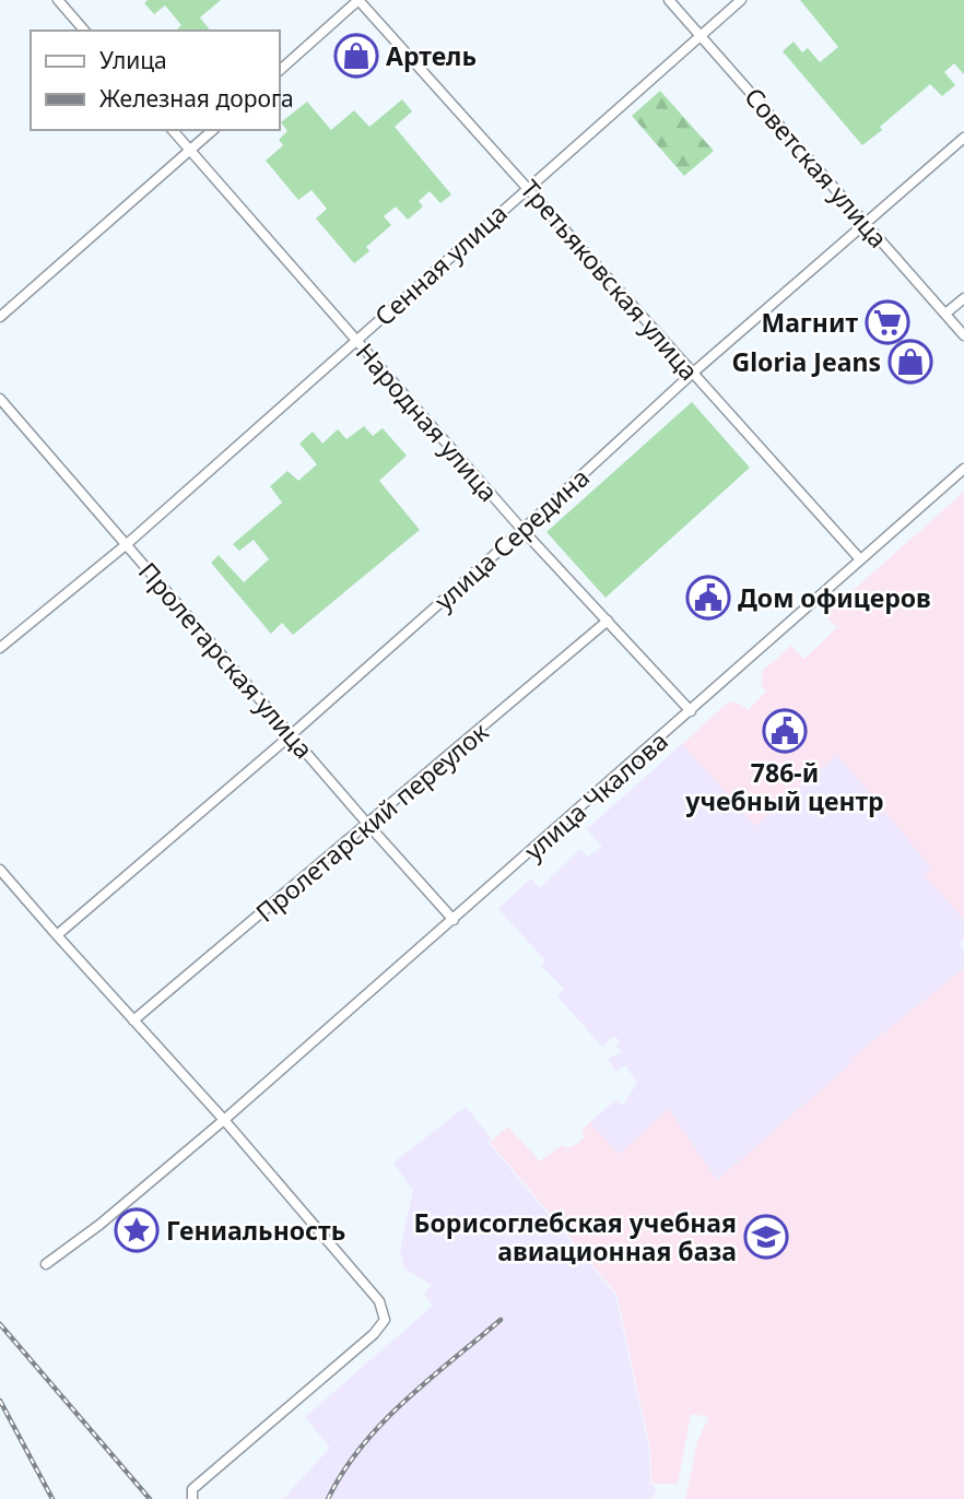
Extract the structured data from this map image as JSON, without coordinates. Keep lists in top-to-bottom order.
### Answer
{
  "streets": {
    "street": [
      "Советская улица",
      "Сенная улица",
      "Третьяковская улица",
      "Народная улица",
      "улица Середина",
      "Пролетарская улица",
      "улица Чкалова",
      "Пролетарский переулок"
    ]
  },
  "crossings": [
    ["Советская улица", "Сенная улица"],
    ["Советская улица", "улица Середина"],
    ["Сенная улица", "Третьяковская улица"],
    ["Сенная улица", "Народная улица"],
    ["Сенная улица", "Пролетарская улица"],
    ["Третьяковская улица", "улица Середина"],
    ["Третьяковская улица", "улица Чкалова"],
    ["Народная улица", "улица Середина"],
    ["Народная улица", "улица Чкалова"],
    ["Народная улица", "Пролетарский переулок"],
    ["улица Середина", "Пролетарская улица"],
    ["Пролетарская улица", "улица Чкалова"],
    ["Пролетарская улица", "Пролетарский переулок"]
  ],
  "places": {
    "shop": ["Артель", "Gloria Jeans"],
    "supermarket": ["Магнит"],
    "public building": ["Дом офицеров", "786-й учебный центр"],
    "place": ["Гениальность"],
    "school or university": ["Борисоглебская учебная авиационная база"]
  },
  "legend": ["Улица", "Железная дорога"]
}
